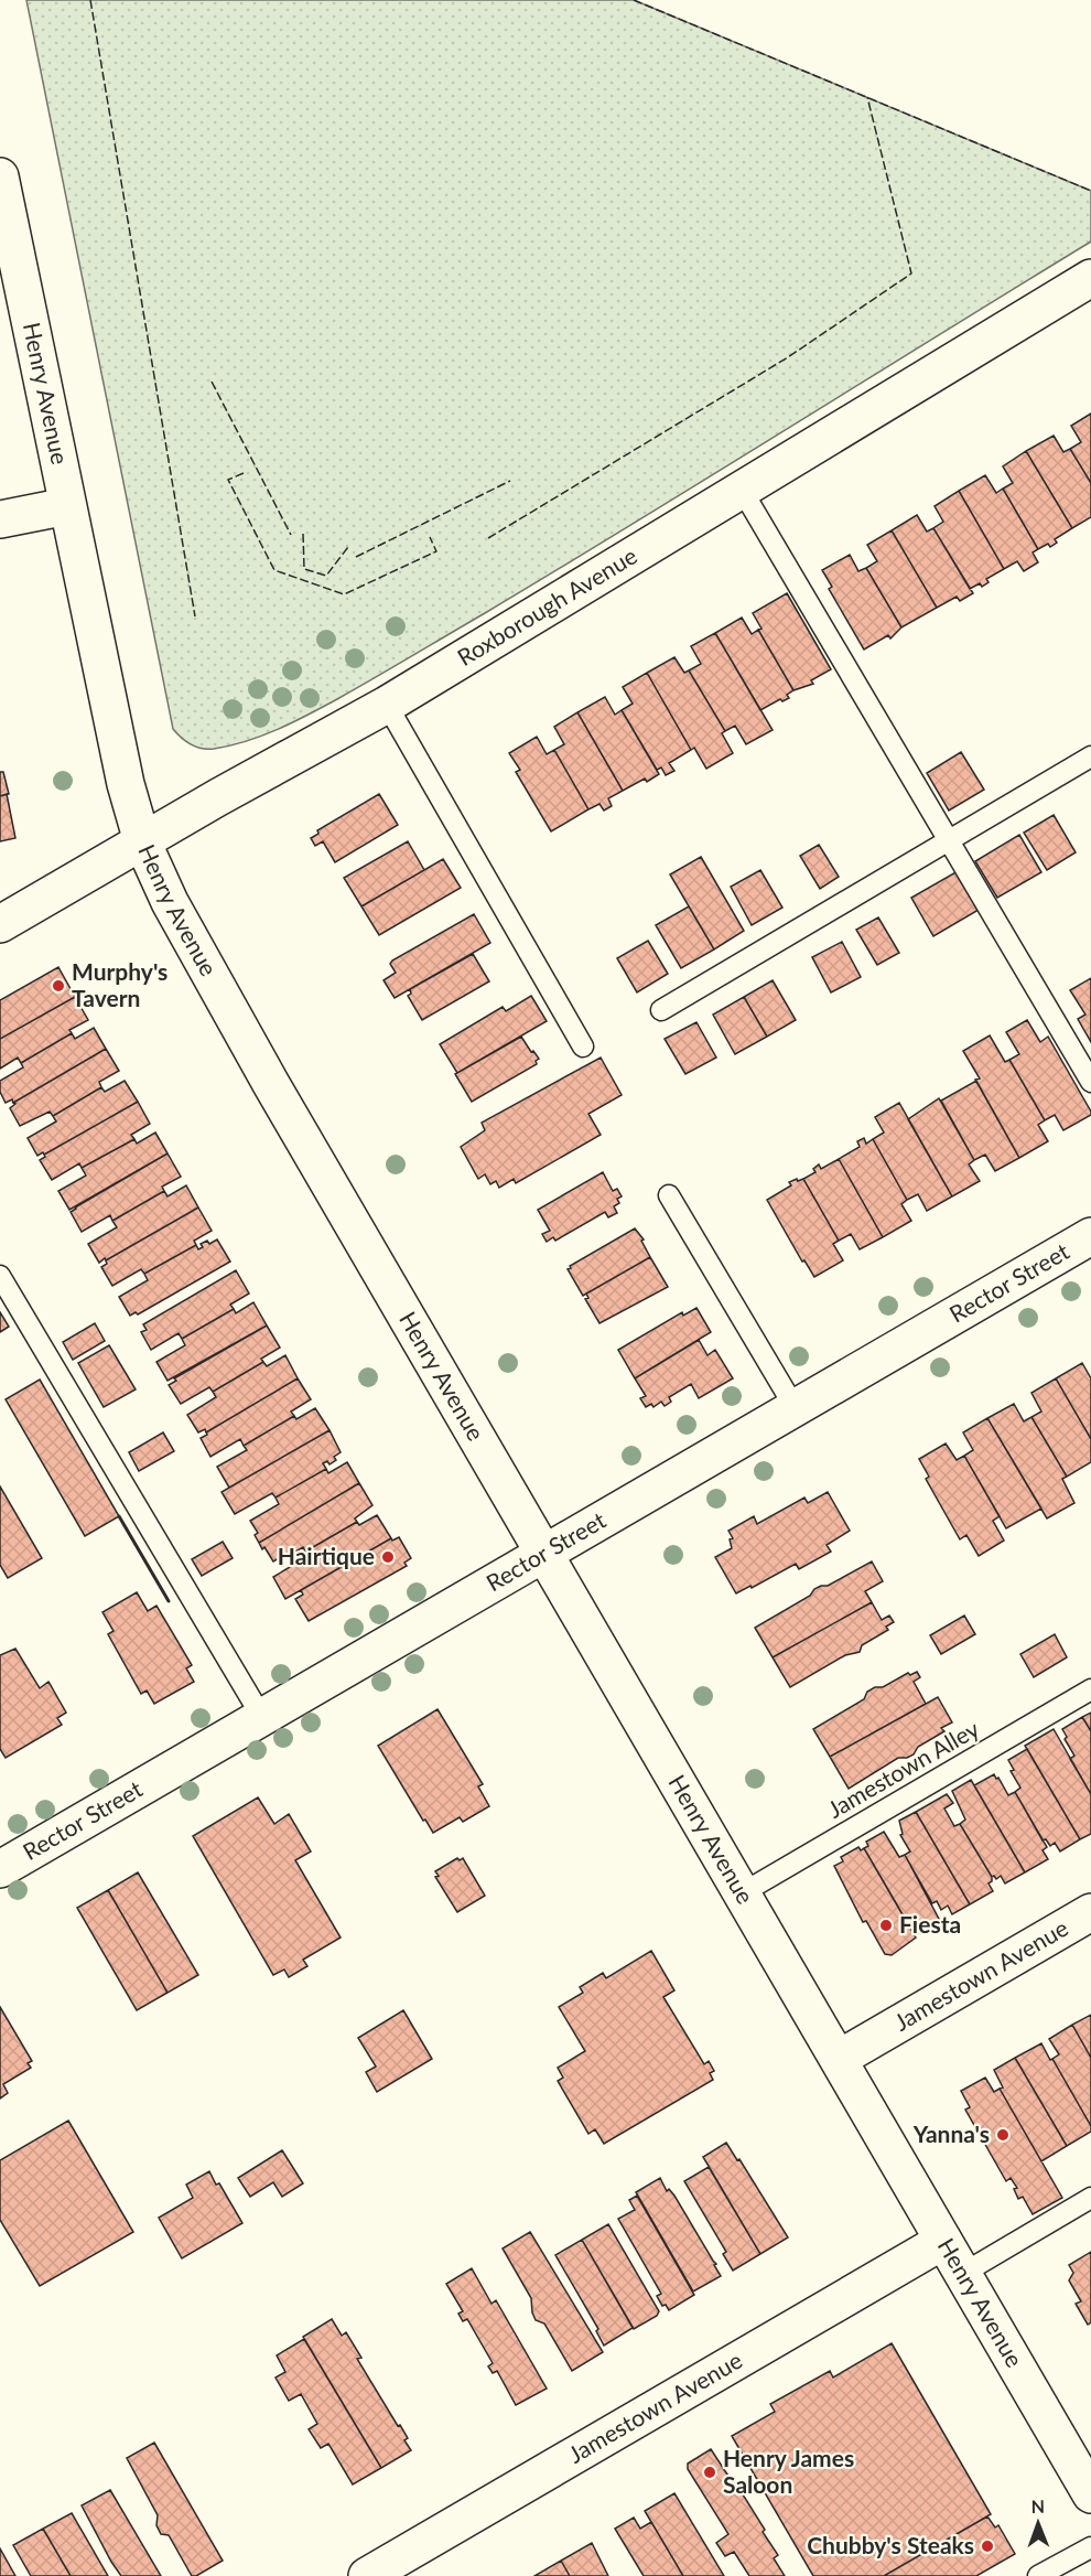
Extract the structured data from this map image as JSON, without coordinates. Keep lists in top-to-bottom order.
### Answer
{
  "streets": {
    "street": [
      "Henry Avenue",
      "Roxborough Avenue",
      "Rector Street",
      "Jamestown Avenue"
    ],
    "lane": ["Jamestown Alley"]
  },
  "crossings": [
    ["Henry Avenue", "Roxborough Avenue"],
    ["Henry Avenue", "Rector Street"],
    ["Henry Avenue", "Jamestown Alley"],
    ["Henry Avenue", "Jamestown Avenue"]
  ],
  "places": [
    "Murphy's Tavern",
    "Hairtique",
    "Fiesta",
    "Yanna's",
    "Henry James Saloon",
    "Chubby's Steaks"
  ],
  "north": "top"
}
